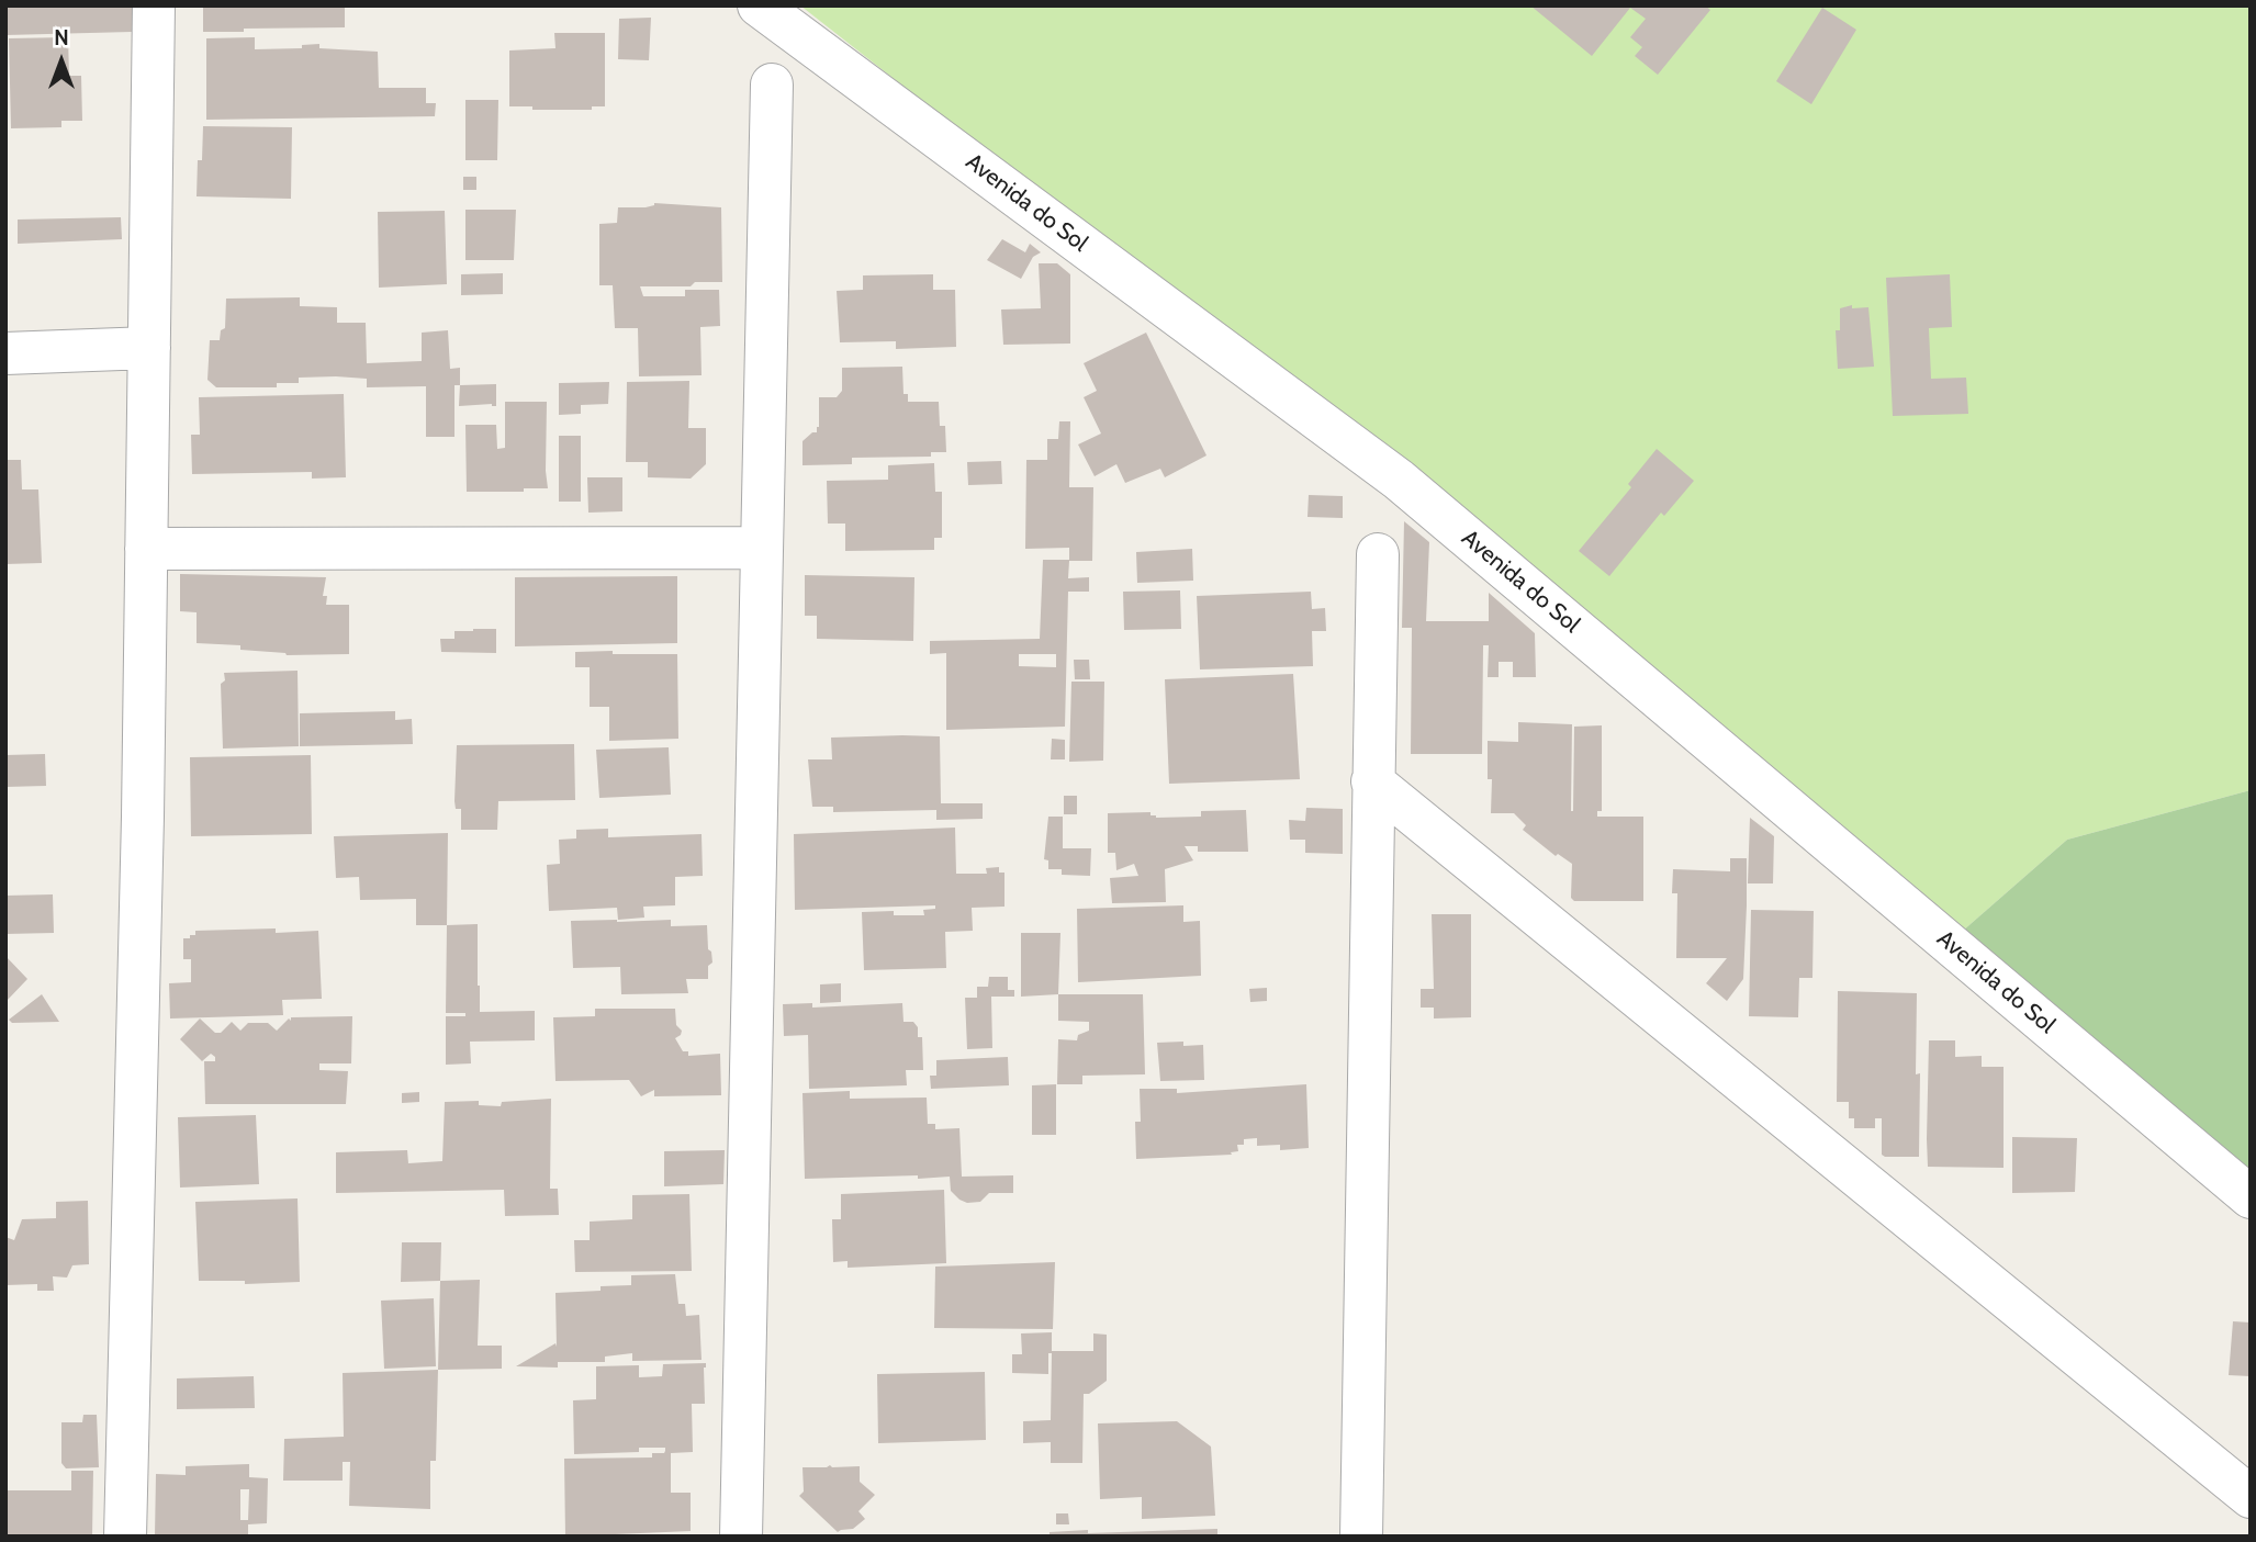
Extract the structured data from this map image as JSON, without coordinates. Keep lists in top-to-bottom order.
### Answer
{
  "streets": {
    "street": ["Avenida do Sol"]
  },
  "north": "top"
}
